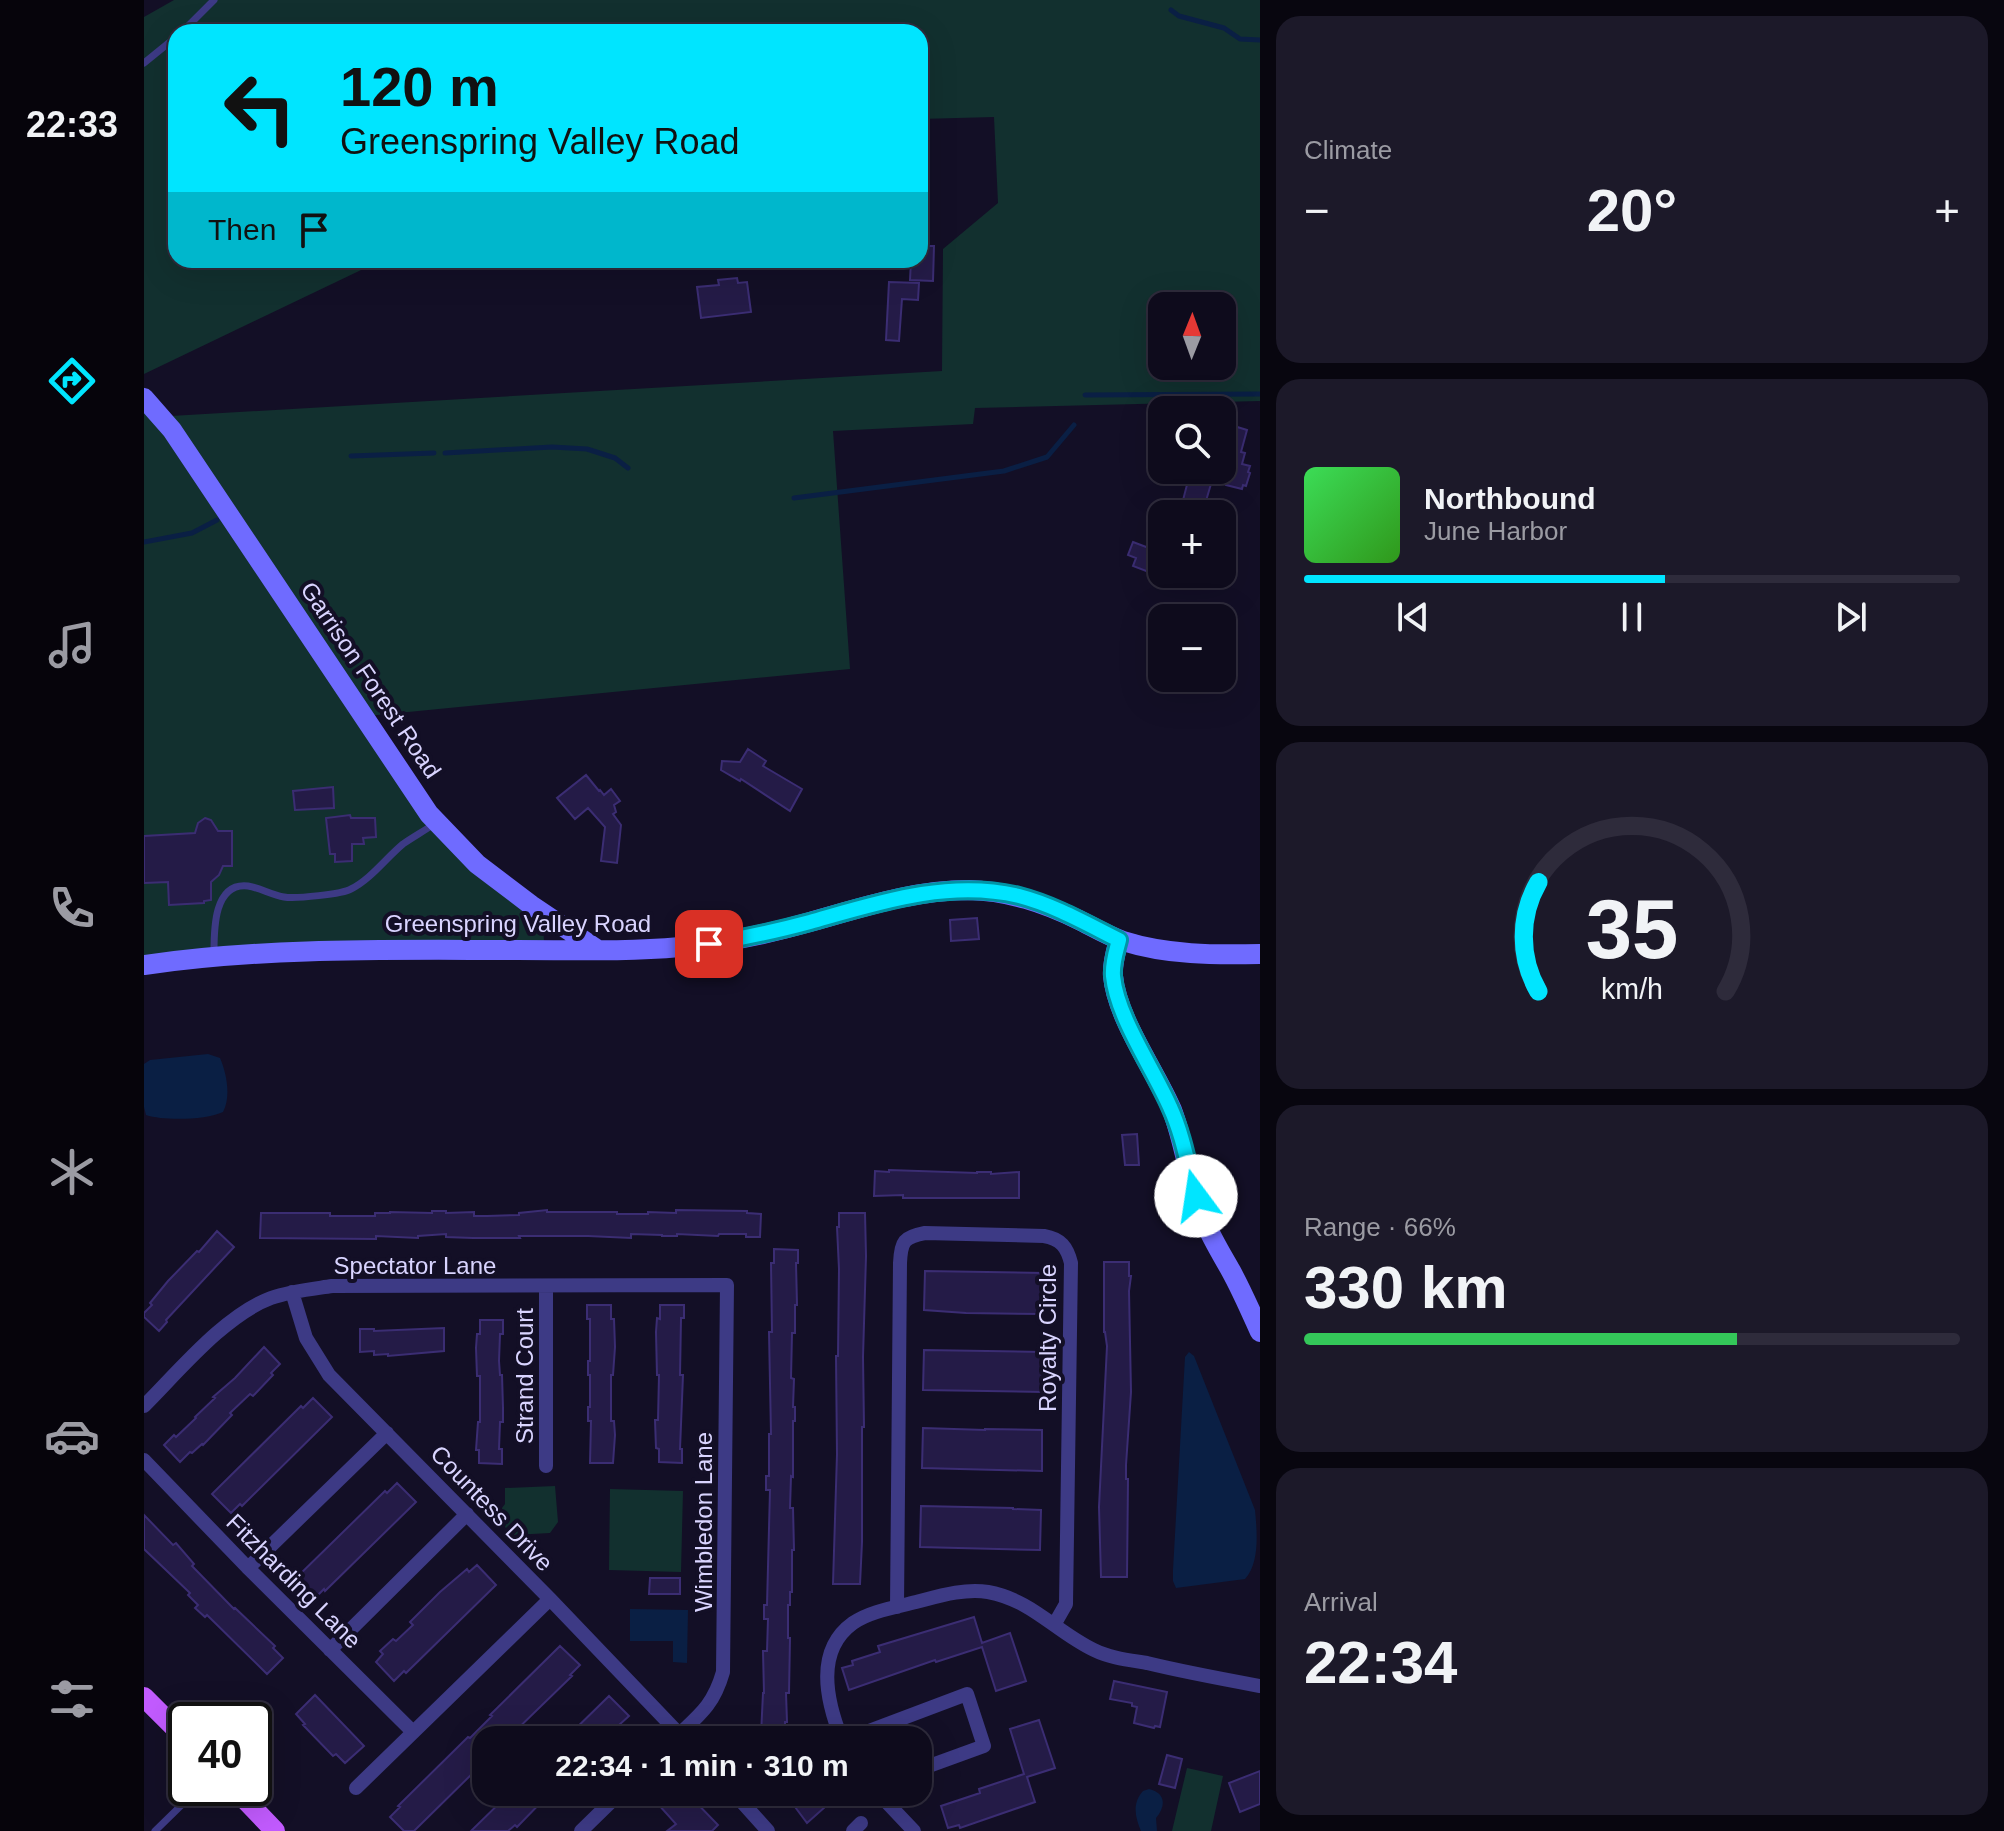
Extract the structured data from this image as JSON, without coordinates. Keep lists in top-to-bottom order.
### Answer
{
  "streets": {
    "main road": ["Garrison Forest Road", "Greenspring Valley Road"],
    "street": [
      "Spectator Lane",
      "Royalty Circle",
      "Strand Court",
      "Countess Drive",
      "Wimbledon Lane",
      "Fitzharding Lane"
    ]
  },
  "crossings": [
    ["Garrison Forest Road", "Greenspring Valley Road"],
    ["Spectator Lane", "Strand Court"],
    ["Spectator Lane", "Countess Drive"],
    ["Spectator Lane", "Wimbledon Lane"]
  ],
  "north": "top",
  "page": {
    "tabs": "22:33",
    "tile": [
      "Climate",
      ["Range · 66%", "330 km"],
      ["Arrival", "22:34"]
    ],
    "turn": ["120 m", "Greenspring Valley Road"],
    "heat": ["−", "20°", "+"],
    "then": "Then",
    "map_buttons": ["+", "−"],
    "song": ["Northbound", "June Harbor"],
    "limit": "40",
    "trip": "22:34 · 1 min · 310 m",
    "gauge": ["35", "km/h"]
  }
}
